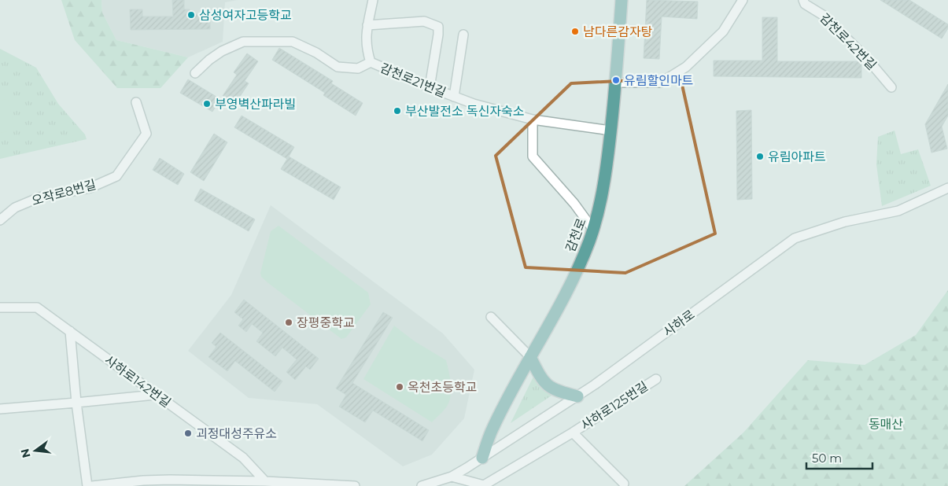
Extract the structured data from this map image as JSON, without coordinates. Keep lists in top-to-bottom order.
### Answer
{
  "streets": {
    "main road": ["감천로"],
    "street": [
      "감천로42번길",
      "감천로21번길",
      "오작로8번길",
      "사하로",
      "사하로142번길",
      "사하로125번길"
    ]
  },
  "crossings": [
    ["감천로21번길", "감천로"],
    ["감천로", "사하로"],
    ["사하로", "사하로125번길"]
  ],
  "parks": ["동매산"],
  "places": [
    "삼성여자고등학교",
    "남다른감자탕",
    "유림할인마트",
    "부영벽산파라빌",
    "부산발전소 독신자숙소",
    "유림아파트",
    "장평중학교",
    "옥천초등학교",
    "괴정대성주유소"
  ],
  "scale_bar": "50 m",
  "north": "left"
}
